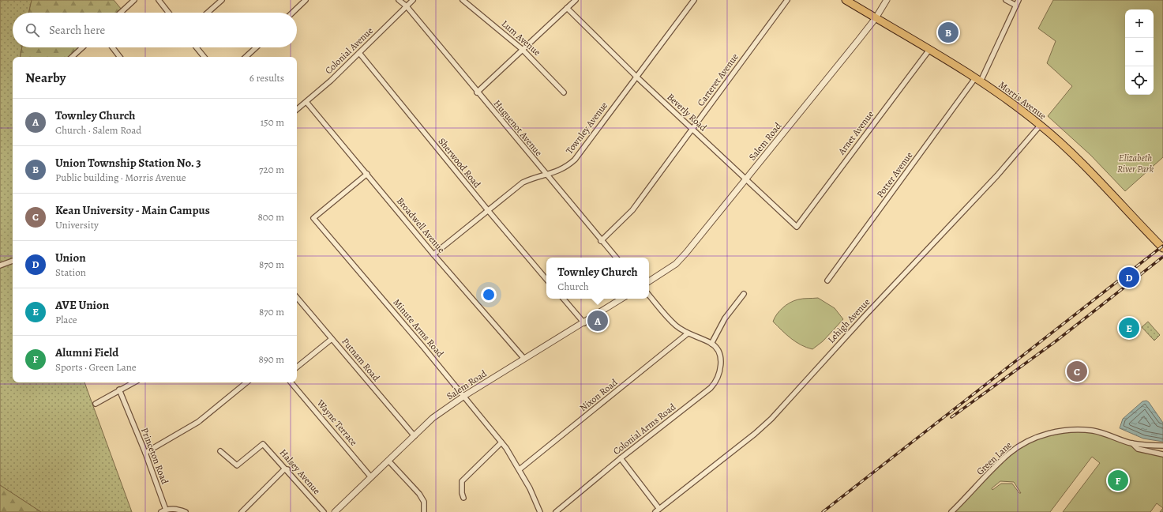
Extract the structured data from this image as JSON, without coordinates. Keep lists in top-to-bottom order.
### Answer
{
  "streets": {
    "main road": ["Morris Avenue"],
    "street": [
      "Lum Avenue",
      "Colonial Avenue",
      "Carteret Avenue",
      "Beverly Road",
      "Huguenot Avenue",
      "Townley Avenue",
      "Arnet Avenue",
      "Salem Road",
      "Sherwood Road",
      "Potter Avenue",
      "Broadwell Avenue",
      "Lehigh Avenue",
      "Minute Arms Road",
      "Putnam Road",
      "Nixon Road",
      "Wayne Terrace",
      "Colonial Arms Road",
      "Princeton Road",
      "Green Lane",
      "Halsey Avenue"
    ]
  },
  "crossings": [
    ["Colonial Avenue", "Huguenot Avenue"],
    ["Colonial Avenue", "Sherwood Road"],
    ["Colonial Avenue", "Broadwell Avenue"],
    ["Carteret Avenue", "Beverly Road"],
    ["Carteret Avenue", "Huguenot Avenue"],
    ["Morris Avenue", "Arnet Avenue"],
    ["Morris Avenue", "Salem Road"],
    ["Morris Avenue", "Potter Avenue"],
    ["Morris Avenue", "Lehigh Avenue"],
    ["Beverly Road", "Townley Avenue"],
    ["Beverly Road", "Arnet Avenue"],
    ["Beverly Road", "Salem Road"],
    ["Huguenot Avenue", "Townley Avenue"],
    ["Townley Avenue", "Sherwood Road"],
    ["Townley Avenue", "Broadwell Avenue"],
    ["Salem Road", "Broadwell Avenue"],
    ["Salem Road", "Minute Arms Road"],
    ["Salem Road", "Putnam Road"],
    ["Salem Road", "Wayne Terrace"],
    ["Broadwell Avenue", "Minute Arms Road"],
    ["Minute Arms Road", "Nixon Road"]
  ],
  "parks": ["Elizabeth River Park"],
  "page": {
    "map_buttons": ["+", "−"],
    "search": "Search here",
    "pins": [
      "B",
      "D",
      "A",
      "E",
      "C",
      "F"
    ],
    "heading": ["Nearby", "6 results"],
    "list": [
      {
        "mark": "A",
        "name": "Townley Church",
        "note": "Church · Salem Road",
        "value": "150 m"
      },
      {
        "mark": "B",
        "name": "Union Township Station No. 3",
        "note": "Public building · Morris Avenue",
        "value": "720 m"
      },
      {
        "mark": "C",
        "name": "Kean University - Main Campus",
        "note": "University",
        "value": "800 m"
      },
      {
        "mark": "D",
        "name": "Union",
        "note": "Station",
        "value": "870 m"
      },
      {
        "mark": "E",
        "name": "AVE Union",
        "note": "Place",
        "value": "870 m"
      },
      {
        "mark": "F",
        "name": "Alumni Field",
        "note": "Sports · Green Lane",
        "value": "890 m"
      }
    ],
    "popup": ["Townley Church", "Church"]
  }
}
